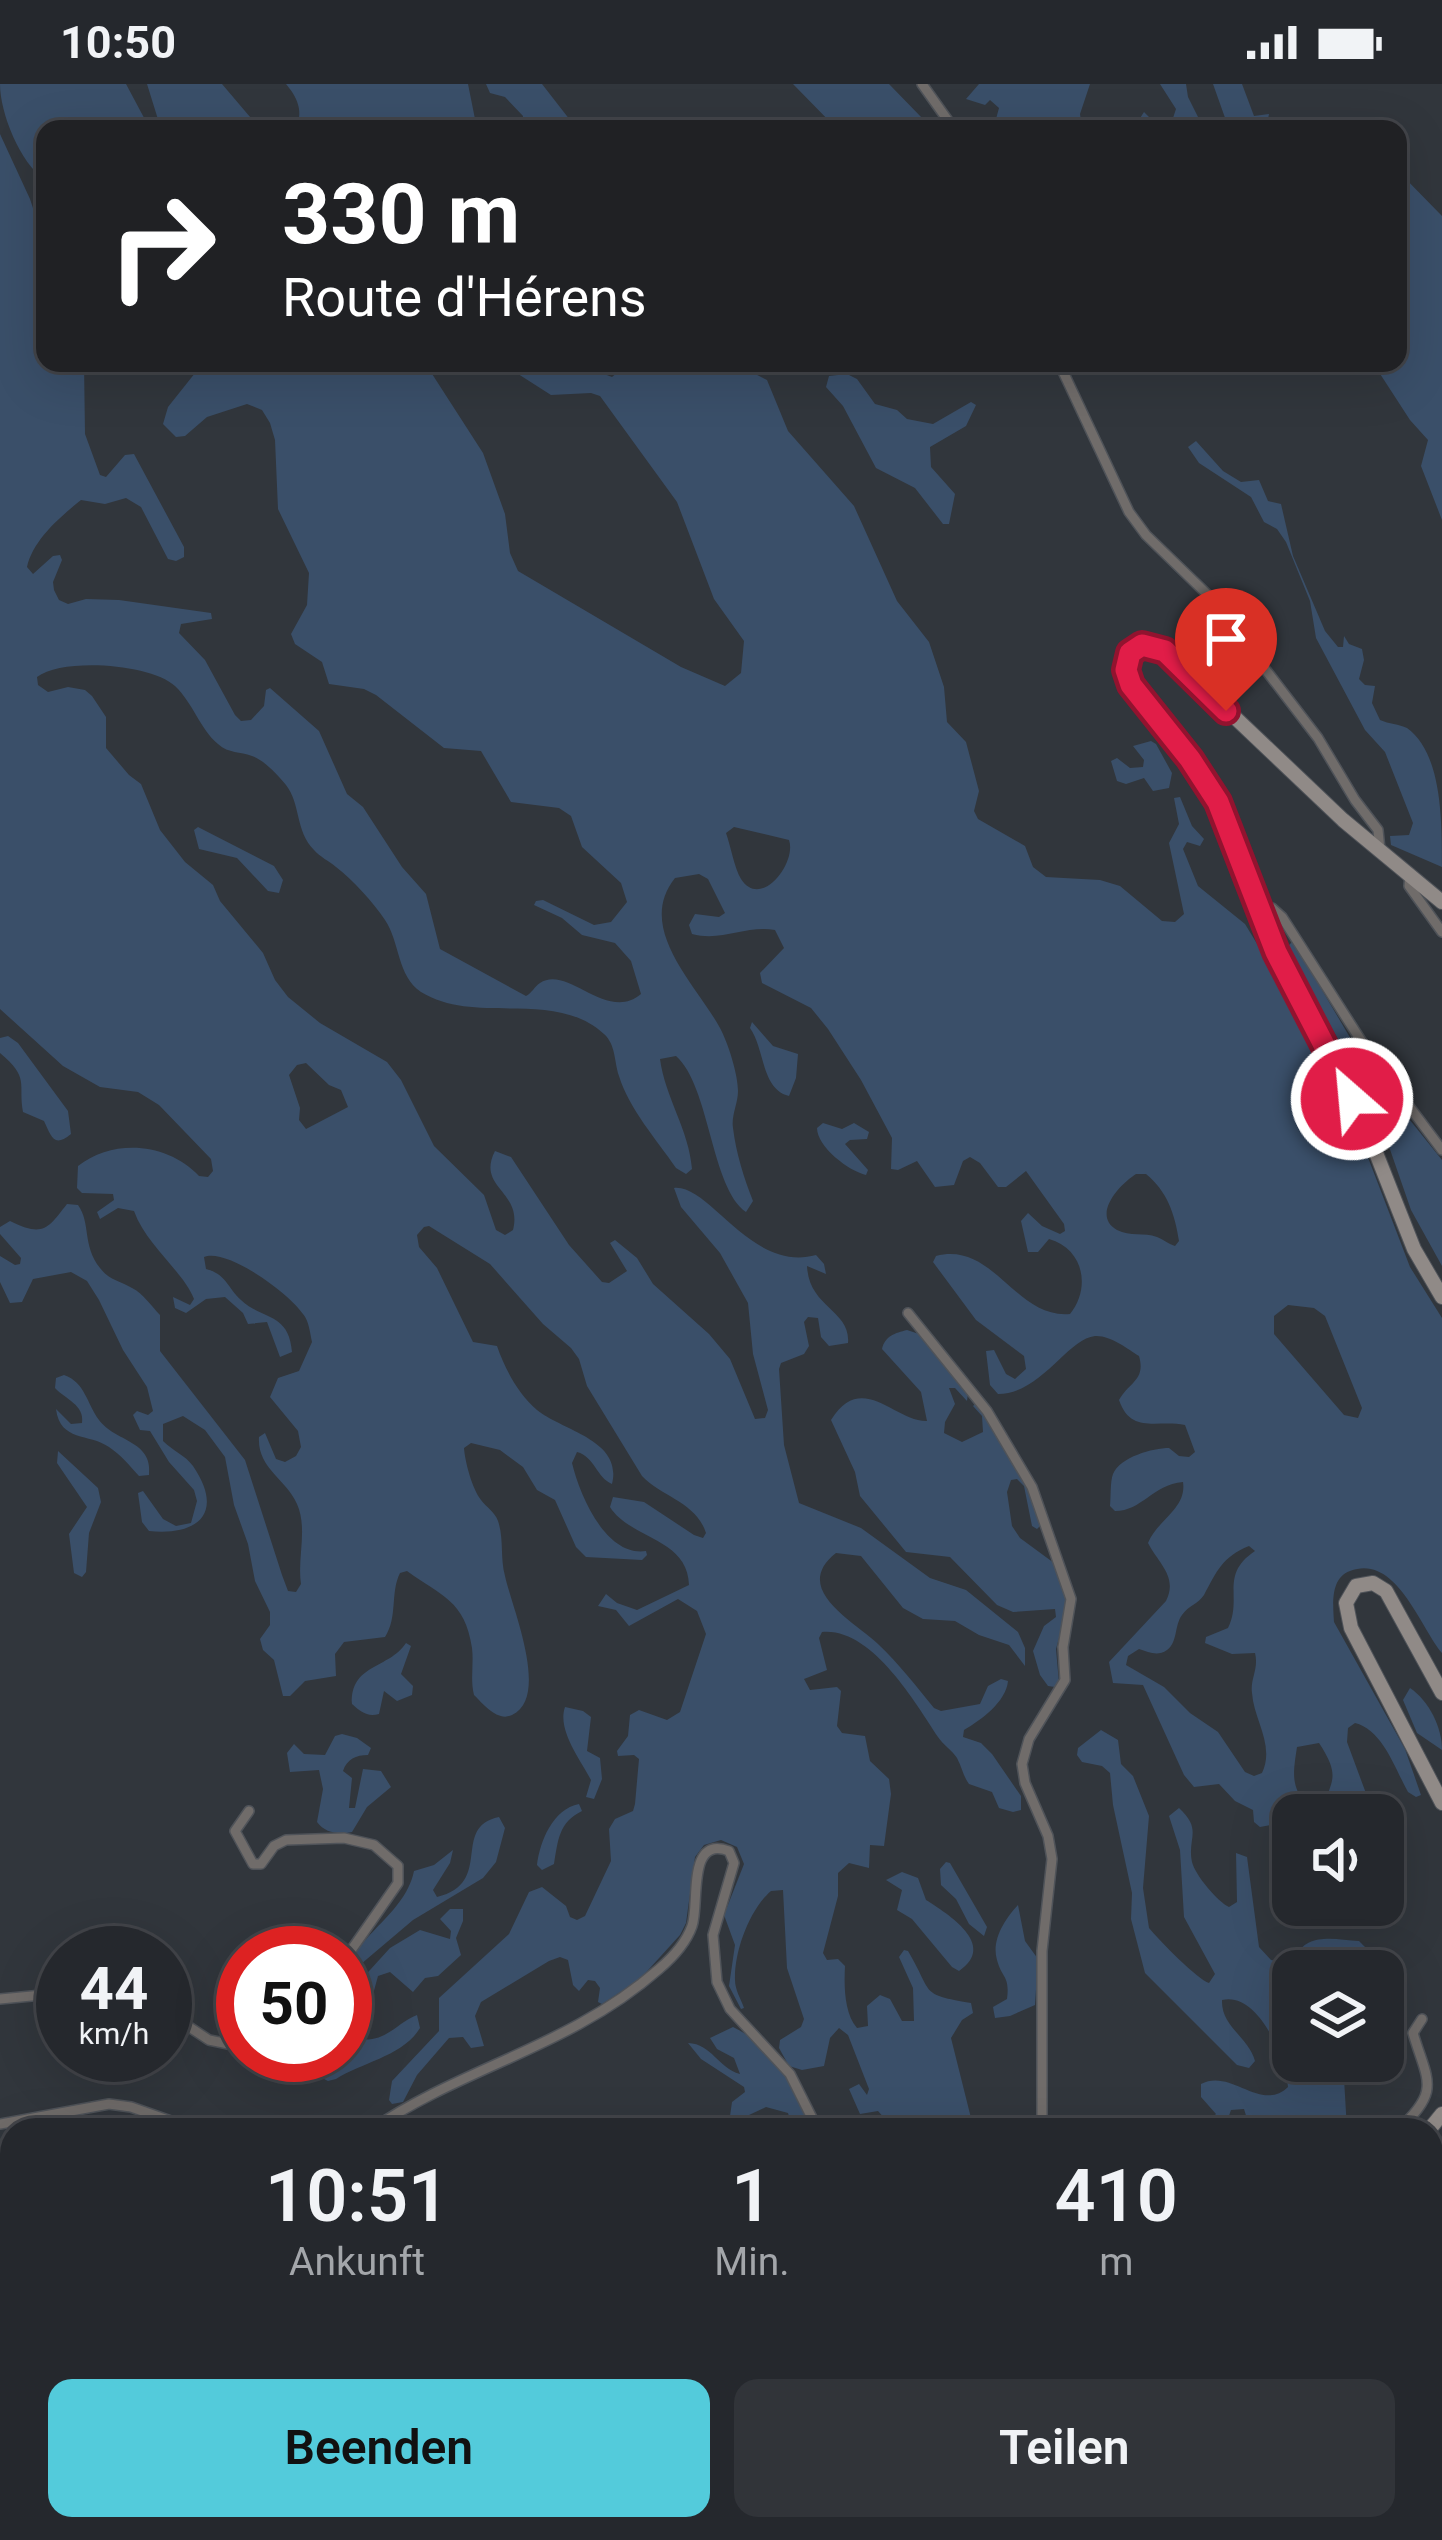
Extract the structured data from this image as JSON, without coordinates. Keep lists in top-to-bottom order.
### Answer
{
  "page": {
    "status": "10:50",
    "turn": ["330 m", "Route d'Hérens"],
    "speed": "44 km/h",
    "limit": "50",
    "eta": [
      "10:51",
      "Ankunft",
      "1",
      "Min.",
      "410",
      "m"
    ],
    "buttons": ["Beenden", "Teilen"]
  }
}
